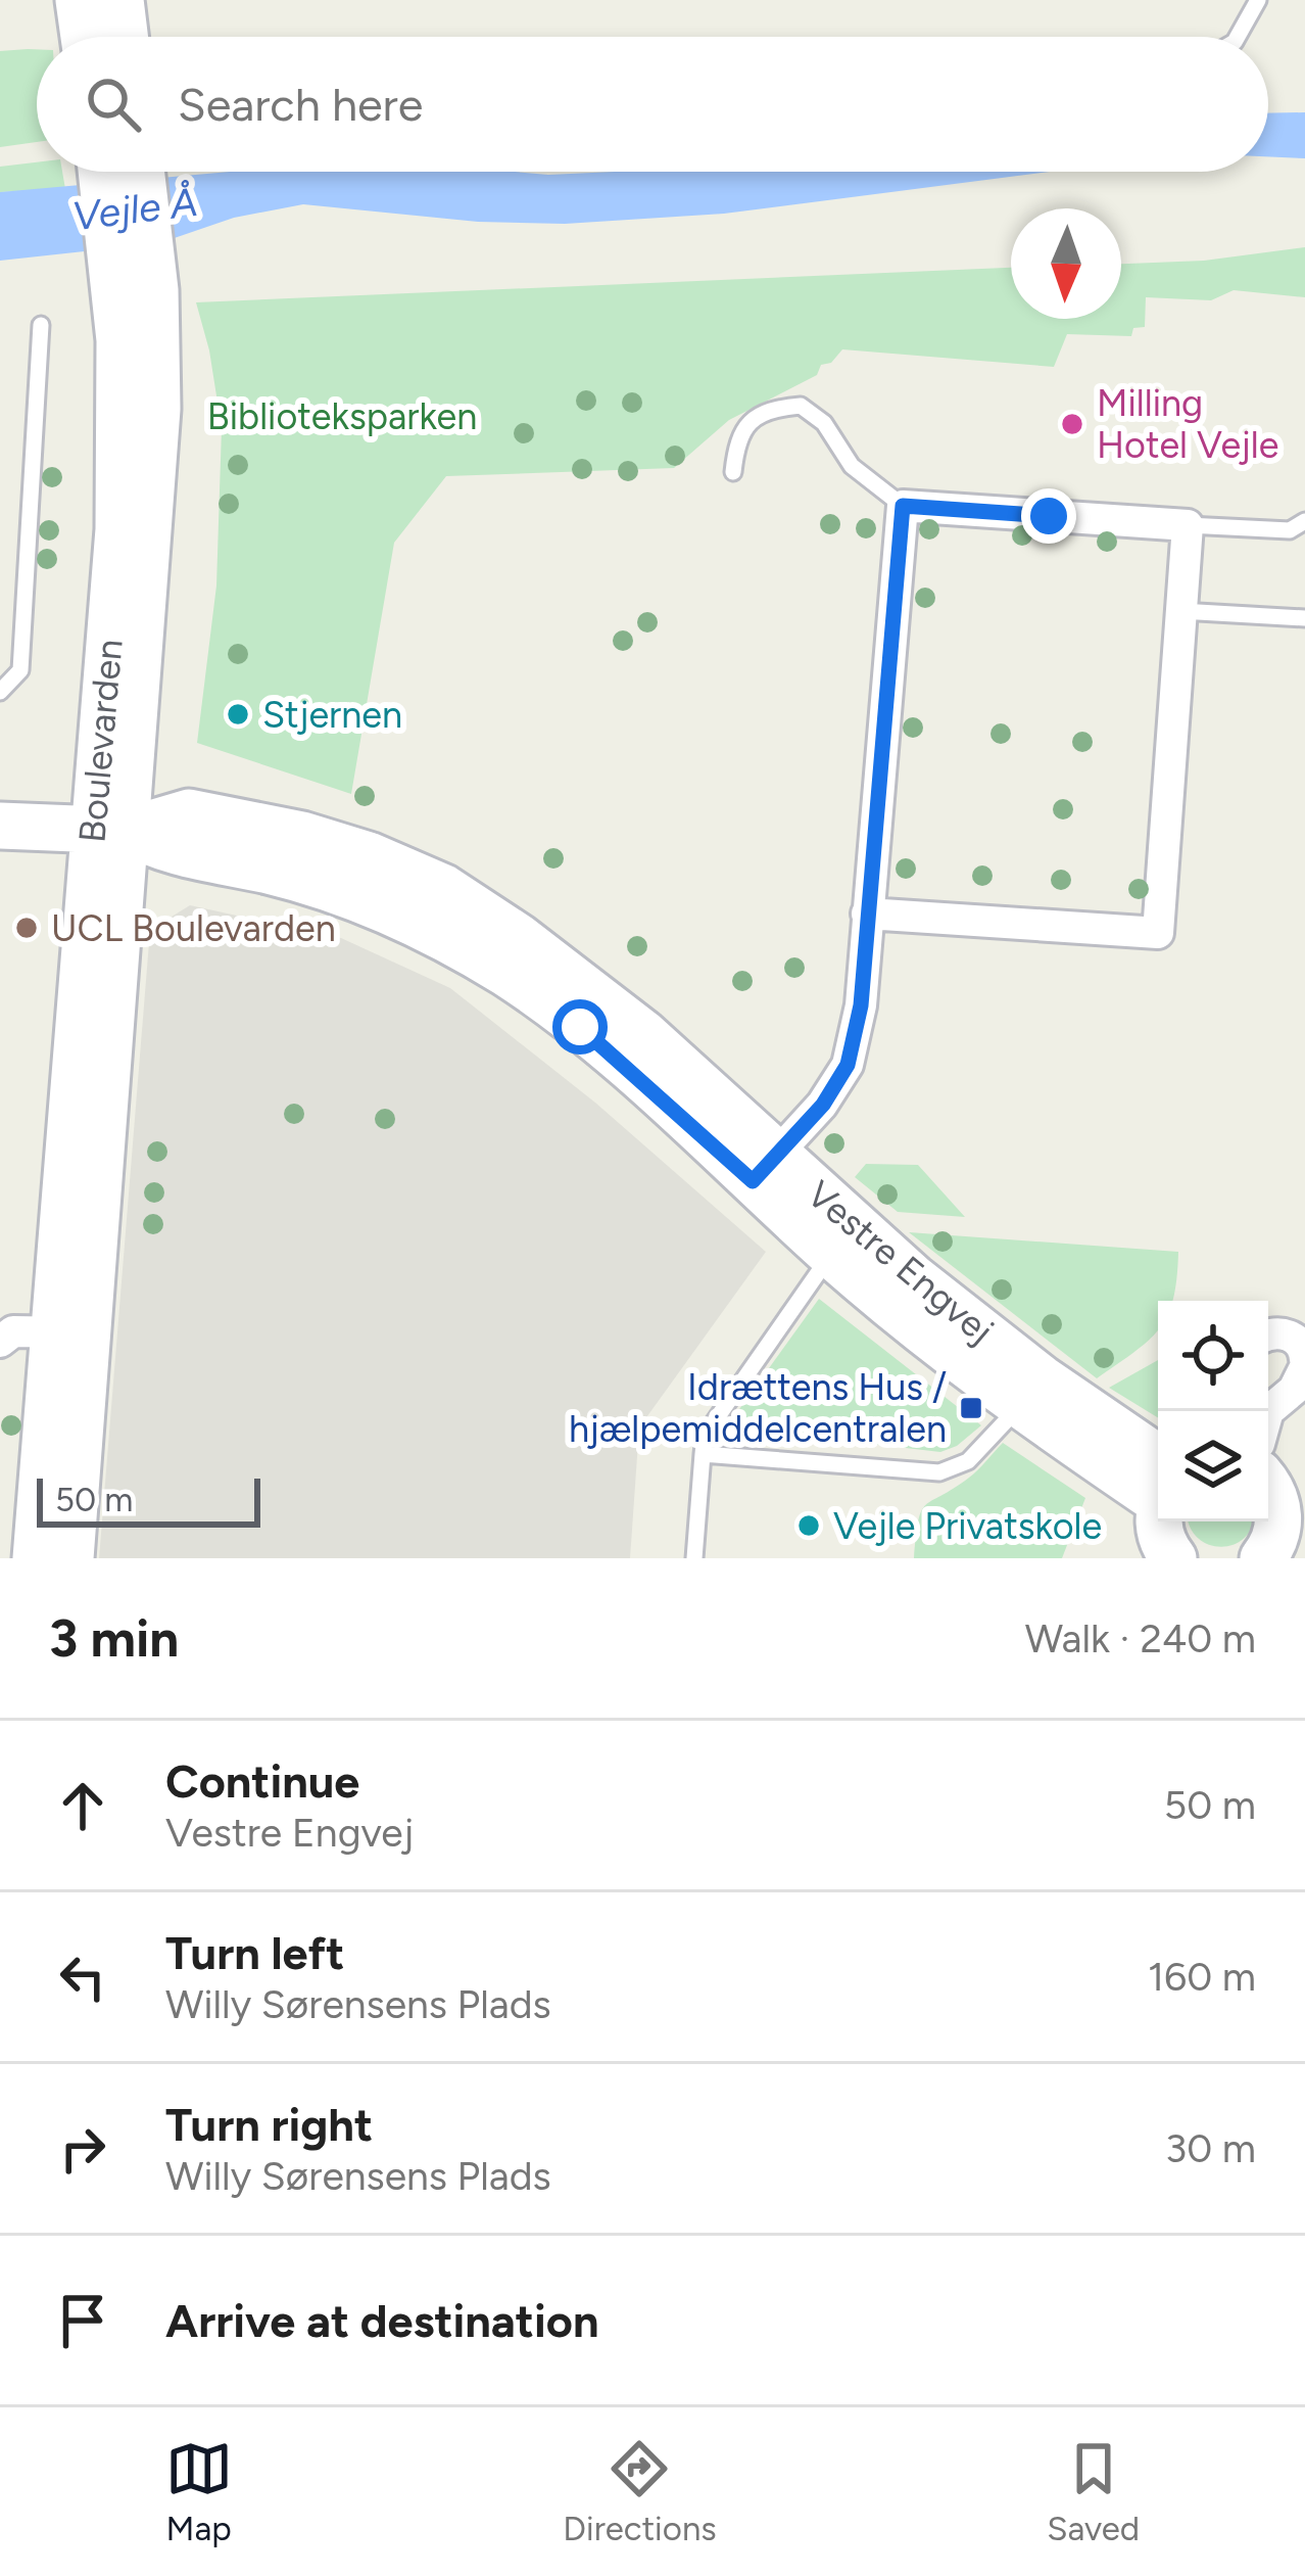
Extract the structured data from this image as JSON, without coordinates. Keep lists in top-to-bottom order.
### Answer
{
  "streets": {
    "street": ["Boulevarden", "Vestre Engvej"]
  },
  "crossings": [
    ["Boulevarden", "Vestre Engvej"]
  ],
  "water": ["Vejle Å"],
  "parks": ["Biblioteksparken"],
  "places": {
    "other": [
      "Milling Hotel Vejle",
      "Stjernen",
      "UCL Boulevarden",
      "Vejle Privatskole"
    ],
    "transit": ["Idrættens Hus / hjælpemiddelcentralen"]
  },
  "scale_bar": "50 m",
  "north": "bottom",
  "page": {
    "search": "Search here",
    "scale": "50 m",
    "heading": ["3 min", "Walk · 240 m"],
    "list": [
      ["Continue", "Vestre Engvej", "50 m"],
      ["Turn left", "Willy Sørensens Plads", "160 m"],
      ["Turn right", "Willy Sørensens Plads", "30 m"],
      "Arrive at destination"
    ],
    "nav": ["Map", "Directions", "Saved"]
  }
}
